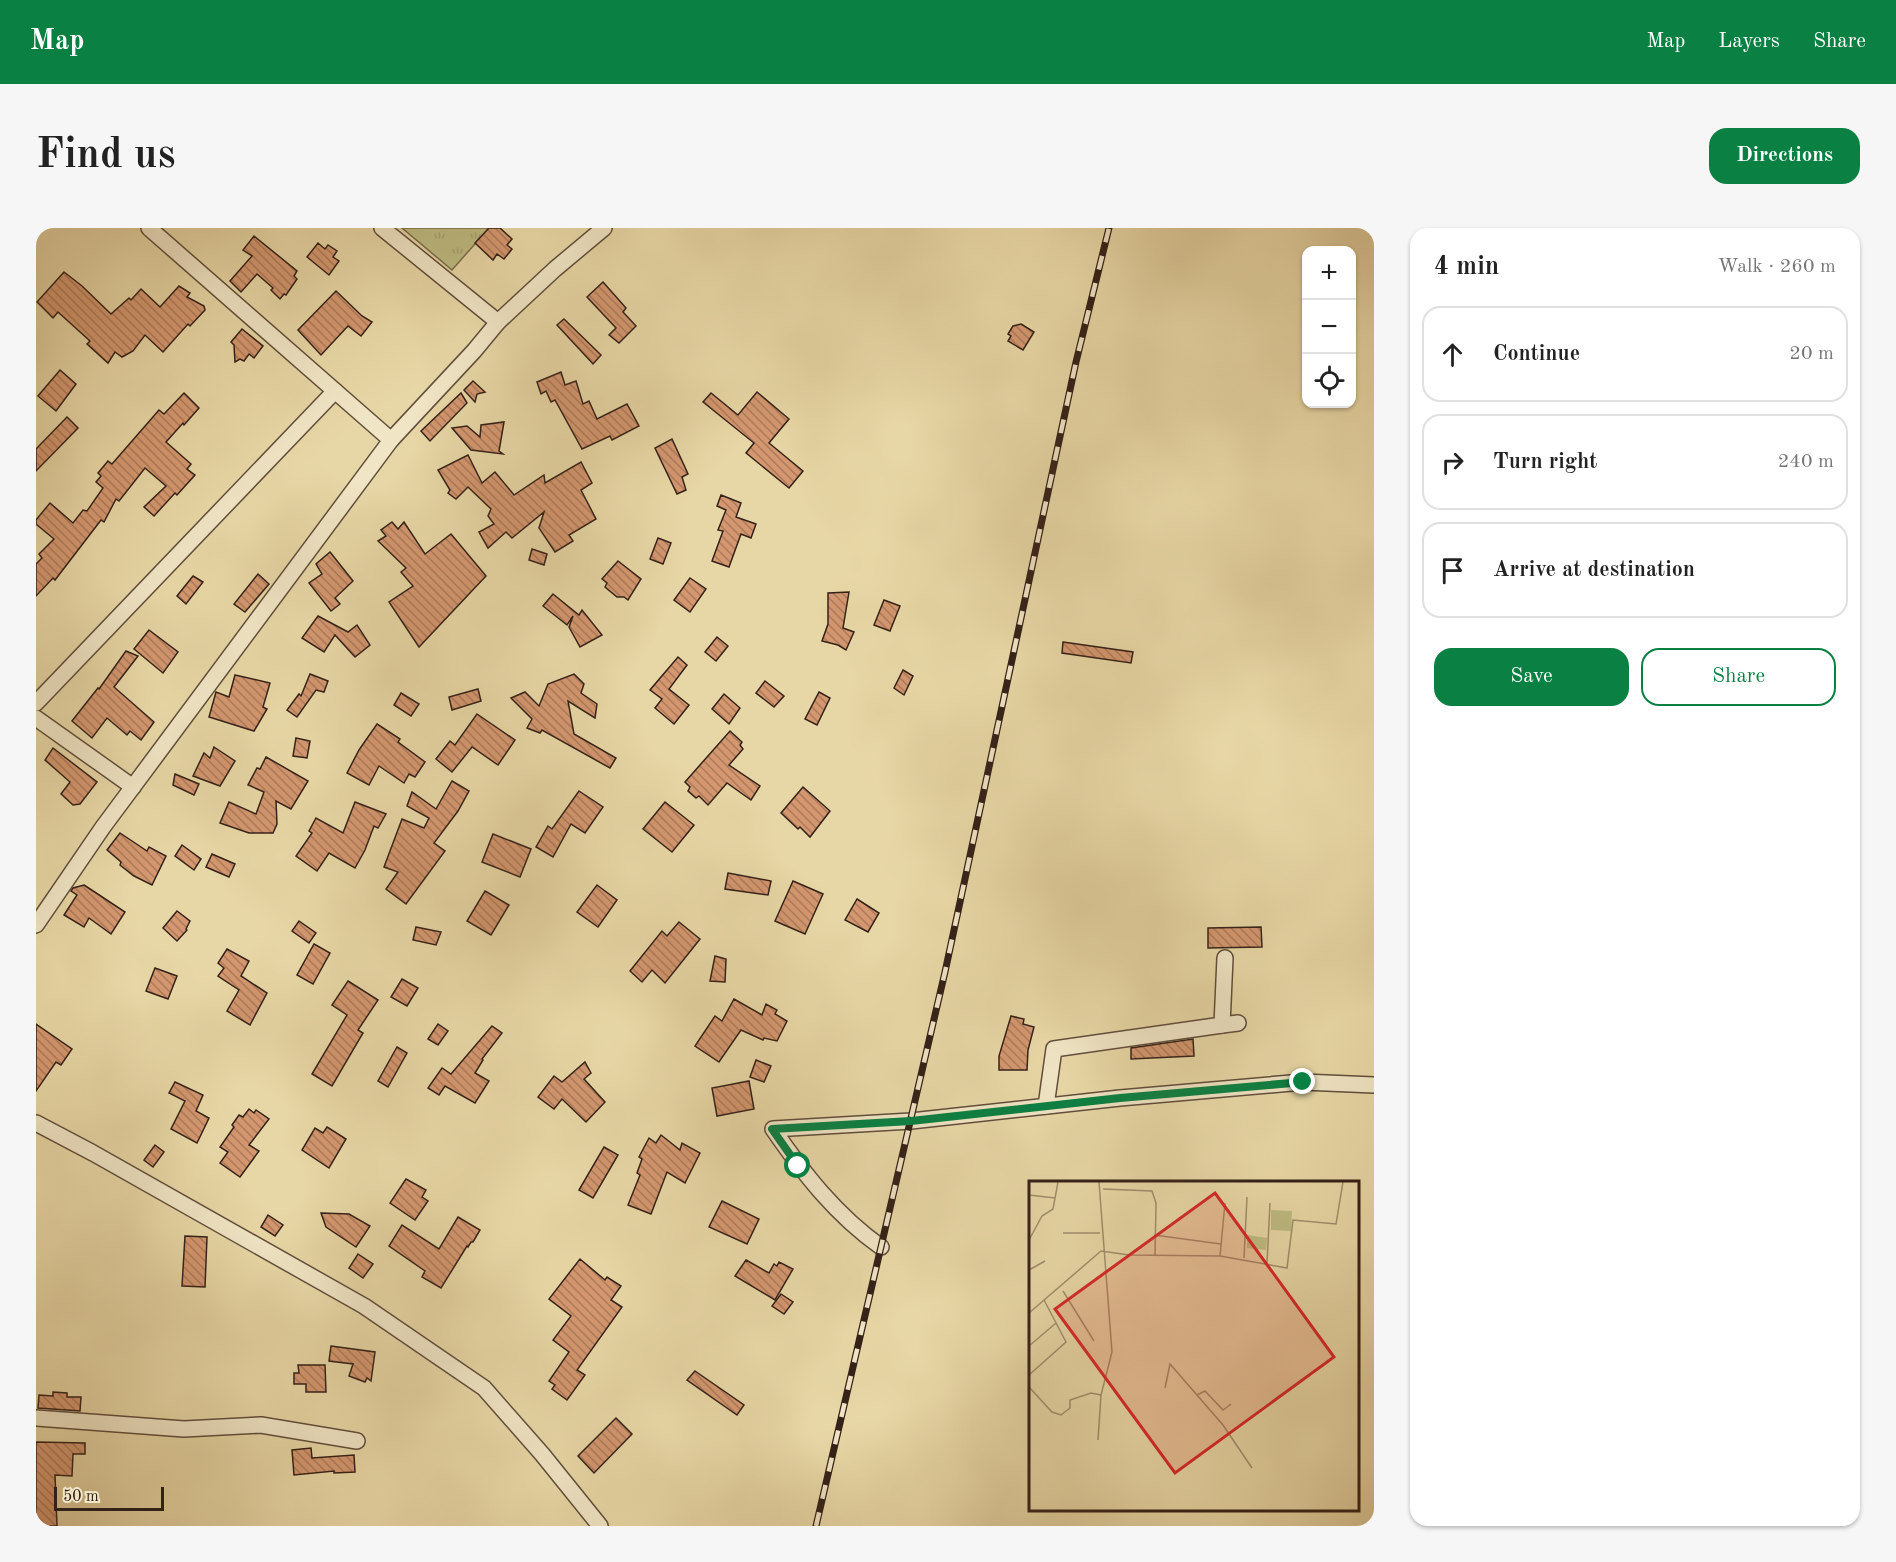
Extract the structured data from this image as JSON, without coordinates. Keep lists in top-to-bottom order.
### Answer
{
  "scale_bar": "50 m",
  "page": {
    "header": "Map",
    "nav": ["Map", "Layers", "Share"],
    "buttons": [
      "Directions",
      ["Save", "Share"]
    ],
    "title": "Find us",
    "heading": ["4 min", "Walk · 260 m"],
    "map_buttons": ["+", "−"],
    "list": [
      ["Continue", "20 m"],
      ["Turn right", "240 m"],
      "Arrive at destination"
    ],
    "scale": "50 m"
  }
}
